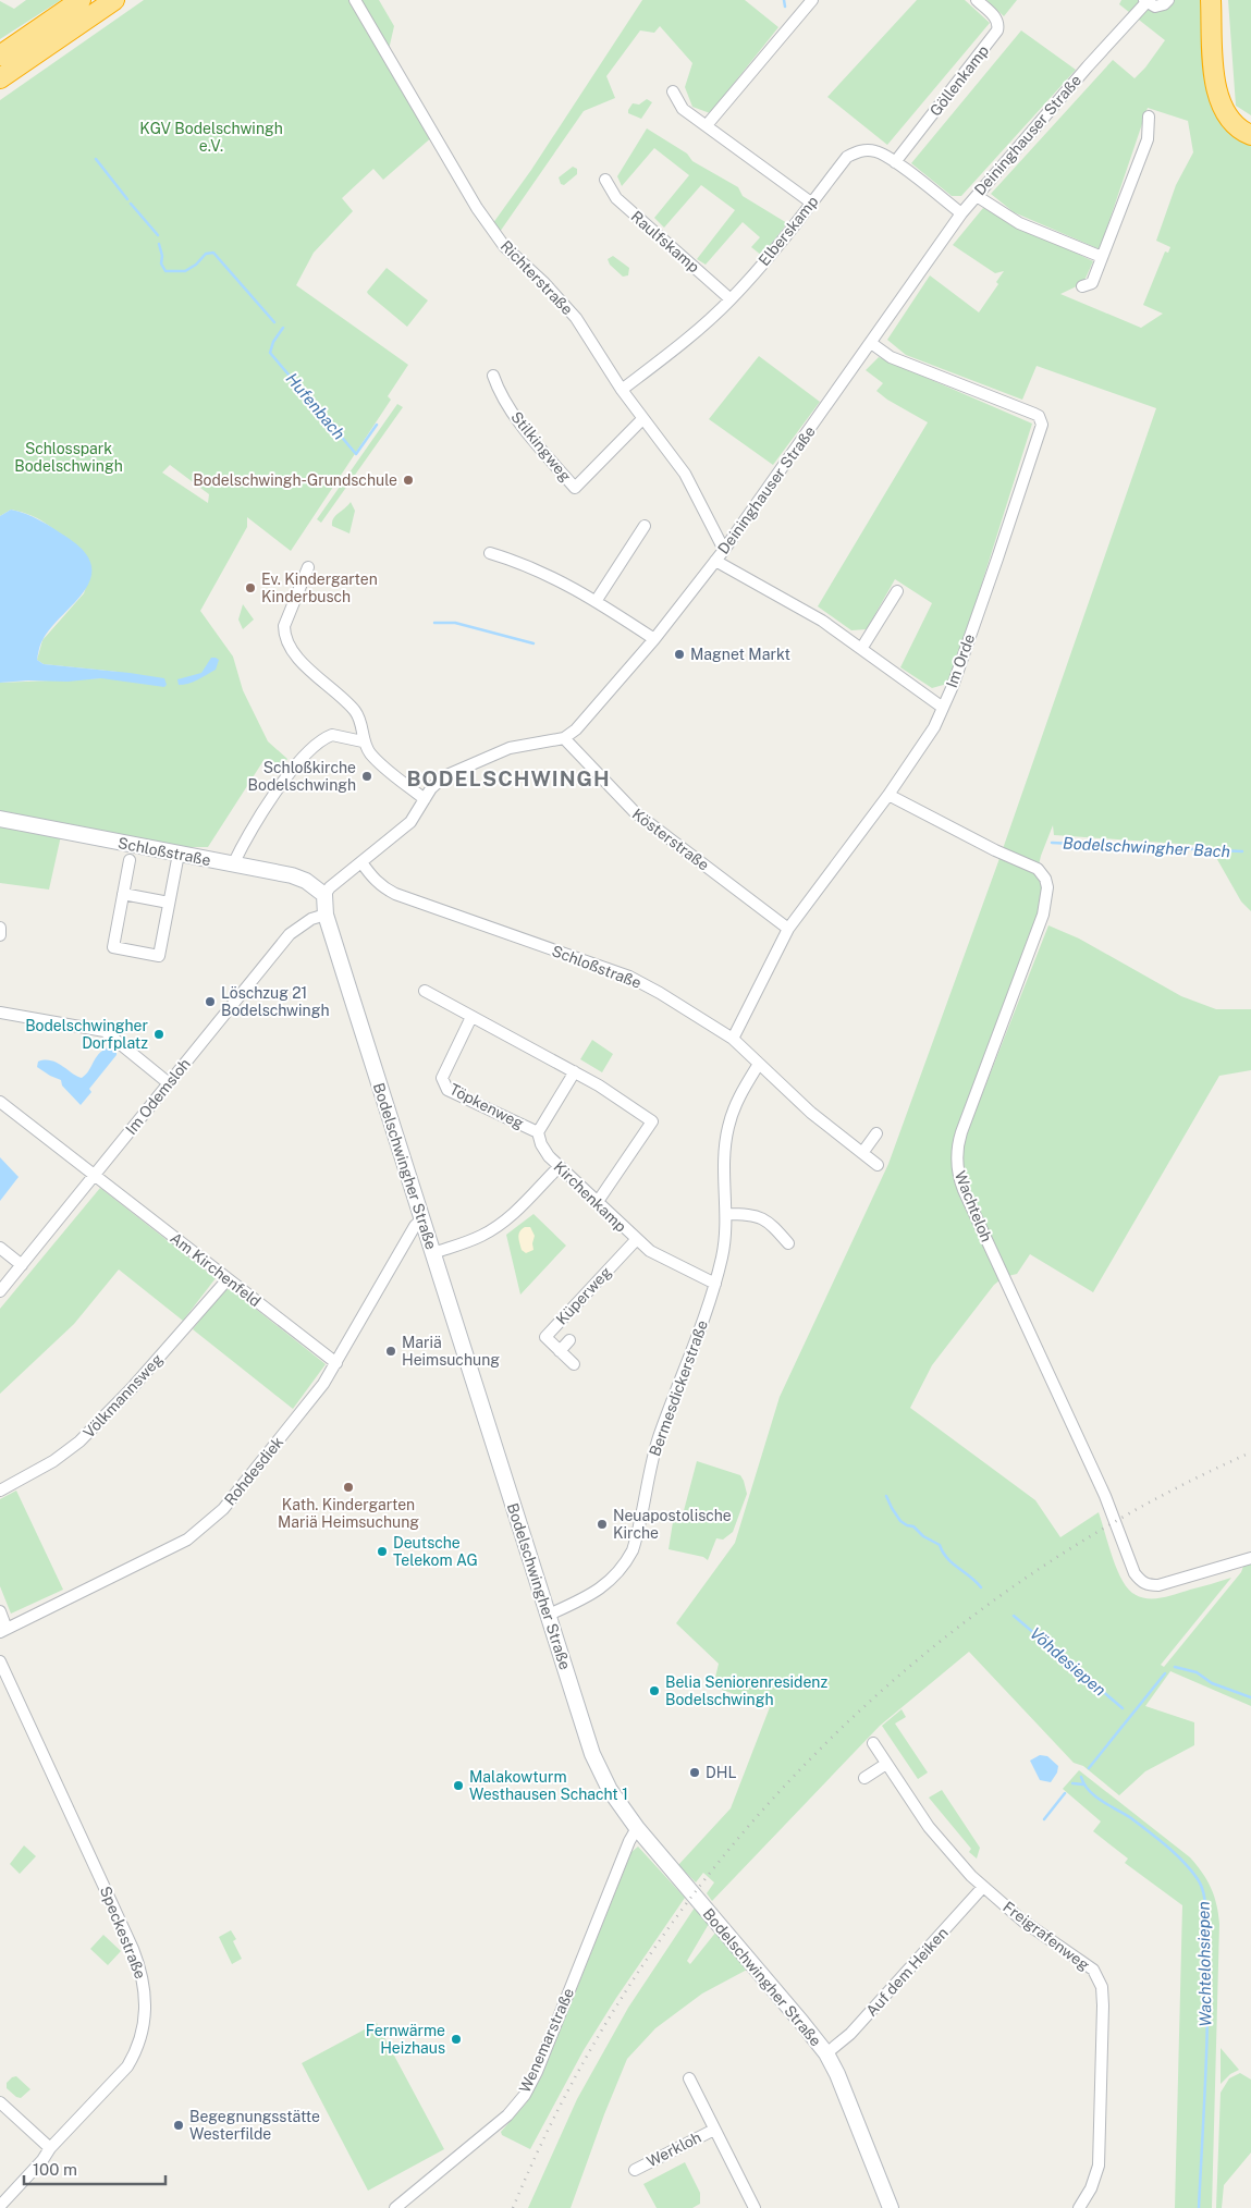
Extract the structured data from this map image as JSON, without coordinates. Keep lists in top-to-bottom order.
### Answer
{
  "streets": {
    "street": [
      "Göllenkamp",
      "Deininghauser Straße",
      "Elberskamp",
      "Raulfskamp",
      "Richterstraße",
      "Stilkingweg",
      "Im Orde",
      "Kösterstraße",
      "Schloßstraße",
      "Im Odemsloh",
      "Töpkenweg",
      "Bodelschwingher Straße",
      "Kirchenkamp",
      "Wachteloh",
      "Am Kirchenfeld",
      "Küperweg",
      "Bermesdickerstraße",
      "Völkmannsweg",
      "Rohdesdiek",
      "Speckestraße",
      "Freigrafenweg",
      "Auf dem Heiken",
      "Wenemarstraße",
      "Werkloh"
    ]
  },
  "crossings": [
    ["Göllenkamp", "Elberskamp"],
    ["Deininghauser Straße", "Elberskamp"],
    ["Deininghauser Straße", "Richterstraße"],
    ["Deininghauser Straße", "Im Orde"],
    ["Deininghauser Straße", "Kösterstraße"],
    ["Elberskamp", "Raulfskamp"],
    ["Elberskamp", "Richterstraße"],
    ["Richterstraße", "Stilkingweg"],
    ["Im Orde", "Kösterstraße"],
    ["Im Orde", "Schloßstraße"],
    ["Im Orde", "Wachteloh"],
    ["Schloßstraße", "Bodelschwingher Straße"],
    ["Schloßstraße", "Bermesdickerstraße"],
    ["Im Odemsloh", "Bodelschwingher Straße"],
    ["Im Odemsloh", "Am Kirchenfeld"],
    ["Töpkenweg", "Kirchenkamp"],
    ["Bodelschwingher Straße", "Bermesdickerstraße"],
    ["Bodelschwingher Straße", "Rohdesdiek"],
    ["Bodelschwingher Straße", "Auf dem Heiken"],
    ["Bodelschwingher Straße", "Wenemarstraße"],
    ["Kirchenkamp", "Küperweg"],
    ["Kirchenkamp", "Bermesdickerstraße"],
    ["Am Kirchenfeld", "Völkmannsweg"],
    ["Am Kirchenfeld", "Rohdesdiek"],
    ["Freigrafenweg", "Auf dem Heiken"]
  ],
  "districts": ["BODELSCHWINGH"],
  "water": [
    "Hufenbach",
    "Bodelschwingher Bach",
    "Vöhdesiepen",
    "Wachtelohsiepen"
  ],
  "parks": ["KGV Bodelschwingh e.V.", "Schlosspark Bodelschwingh"],
  "places": [
    "Bodelschwingh-Grundschule",
    "Ev. Kindergarten Kinderbusch",
    "Magnet Markt",
    "Schloßkirche Bodelschwingh",
    "Löschzug 21 Bodelschwingh",
    "Bodelschwingher Dorfplatz",
    "Mariä Heimsuchung",
    "Kath. Kindergarten Mariä Heimsuchung",
    "Neuapostolische Kirche",
    "Deutsche Telekom AG",
    "Belia Seniorenresidenz Bodelschwingh",
    "DHL",
    "Malakowturm Westhausen Schacht 1",
    "Fernwärme Heizhaus",
    "Begegnungsstätte Westerfilde"
  ],
  "scale_bar": "100 m"
}
